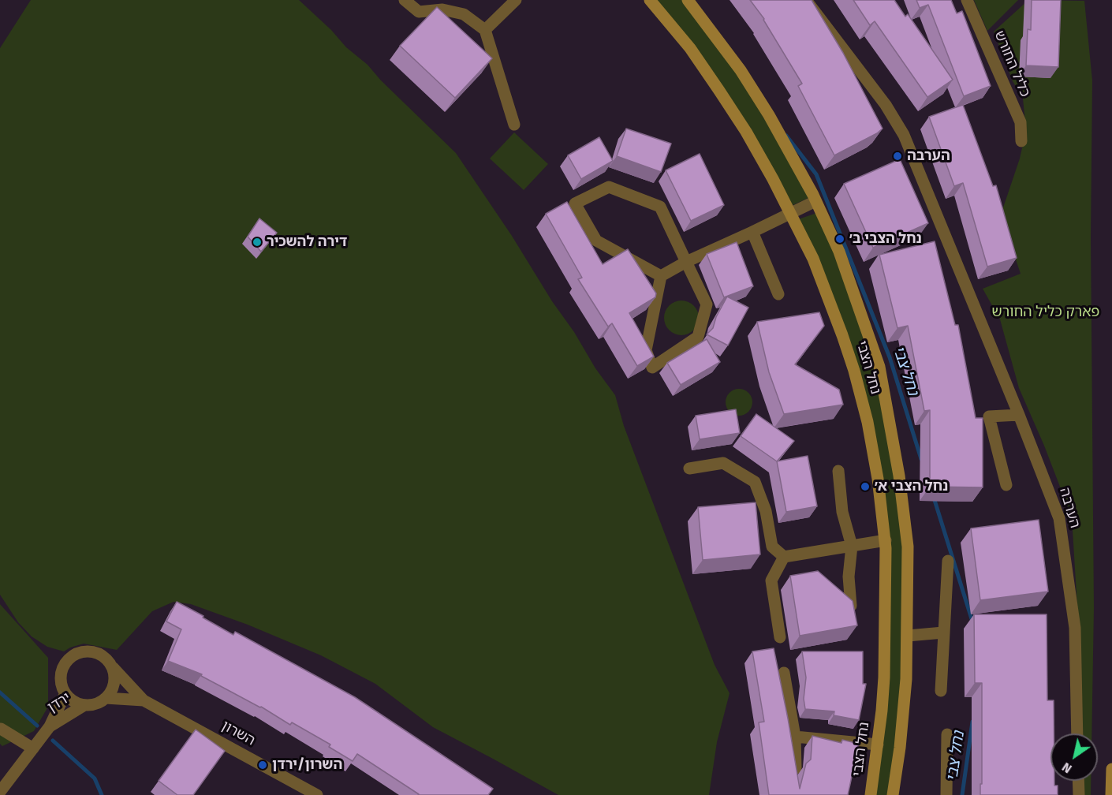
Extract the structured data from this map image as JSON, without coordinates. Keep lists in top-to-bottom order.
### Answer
{
  "streets": {
    "street": [
      "כליל החורש",
      "נחל הצבי",
      "הערבה",
      "ירדן",
      "השרון"
    ]
  },
  "crossings": [
    ["ירדן", "השרון"]
  ],
  "water": ["נחל צבי"],
  "parks": ["פארק כליל החורש"],
  "places": [
    "הערבה",
    "נחל הצבי ב׳",
    "דירה להשכיר",
    "נחל הצבי א׳",
    "השרון/ירדן"
  ],
  "north": "bottom left"
}
